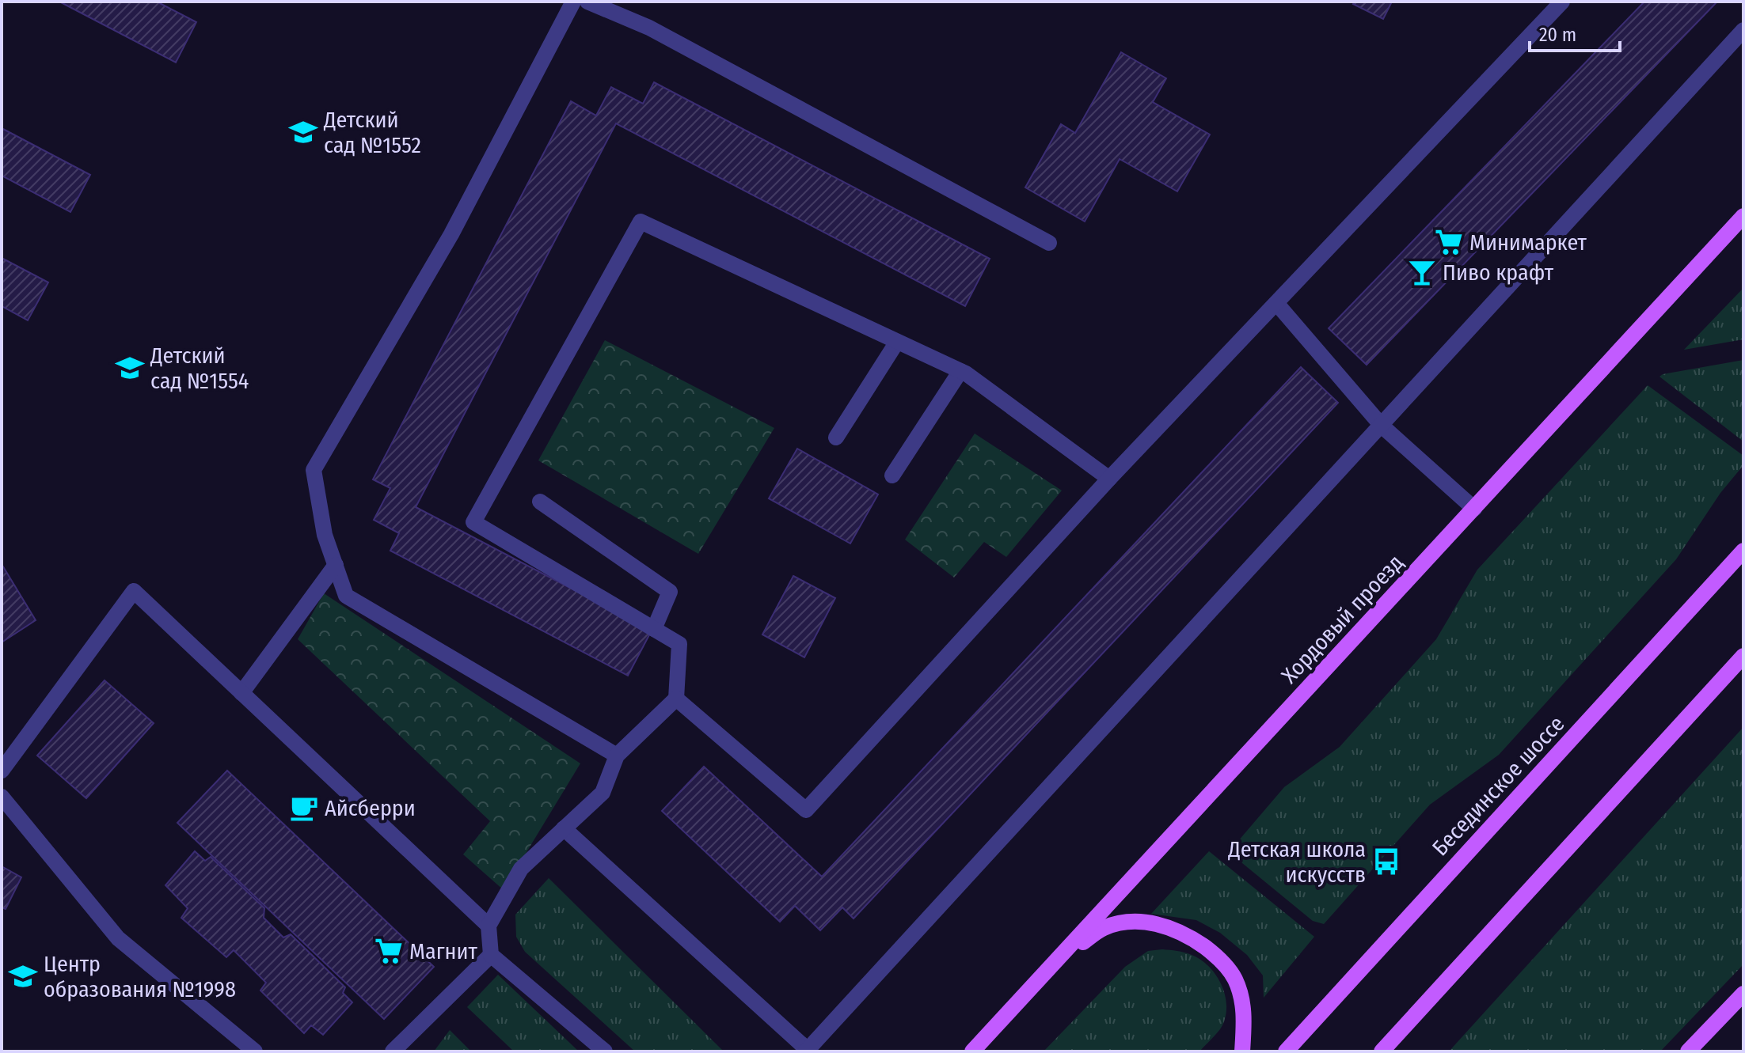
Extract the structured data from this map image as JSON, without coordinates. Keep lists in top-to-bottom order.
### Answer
{
  "streets": {
    "main road": ["Хордовый проезд", "Бесединское шоссе"]
  },
  "places": {
    "school or university": ["Детский сад №1552", "Детский сад №1554", "Центр образования №1998"],
    "supermarket": ["Минимаркет", "Магнит"],
    "bar": ["Пиво крафт"],
    "cafe": ["Айсберри"],
    "bus stop": ["Детская школа искусств"]
  },
  "scale_bar": "20 m"
}
